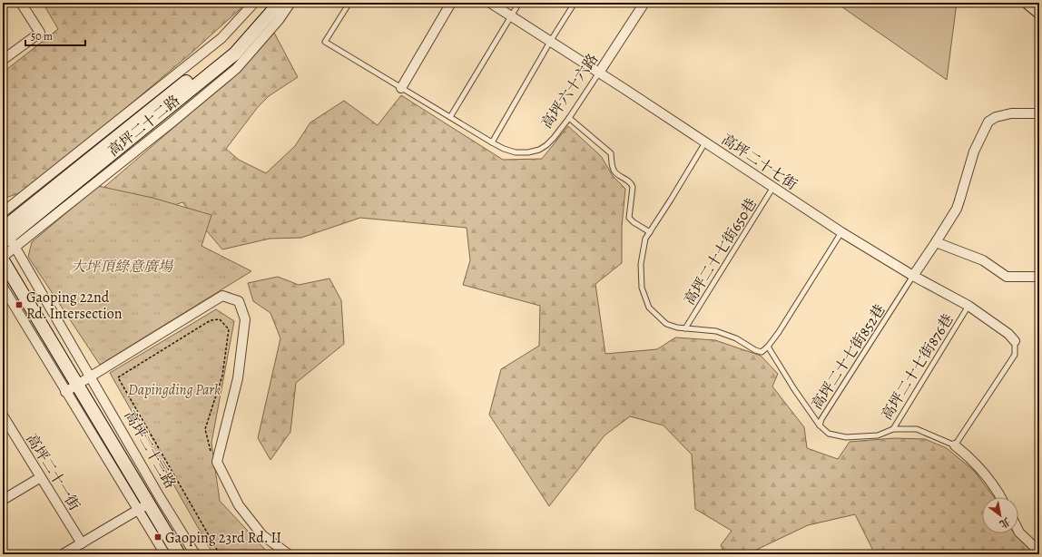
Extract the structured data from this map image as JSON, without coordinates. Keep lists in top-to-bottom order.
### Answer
{
  "streets": {
    "street": [
      "高坪六十六路",
      "高坪二十二路",
      "高坪二十七街",
      "高坪二十三路",
      "高坪二十一街"
    ],
    "lane": ["高坪二十七街650巷", "高坪二十七街852巷", "高坪二十七街876巷"]
  },
  "crossings": [
    ["高坪六十六路", "高坪二十七街"],
    ["高坪二十二路", "高坪二十三路"],
    ["高坪二十七街", "高坪二十七街650巷"],
    ["高坪二十七街", "高坪二十七街852巷"],
    ["高坪二十七街", "高坪二十七街876巷"],
    ["高坪二十七街650巷", "高坪二十七街852巷"],
    ["高坪二十七街852巷", "高坪二十七街876巷"]
  ],
  "parks": ["大坪頂綠意廣場", "Dapingding Park"],
  "places": {
    "transit": ["Gaoping 22nd Rd. Intersection", "Gaoping 23rd Rd. II"]
  },
  "scale_bar": "50 m",
  "north": "bottom right"
}
